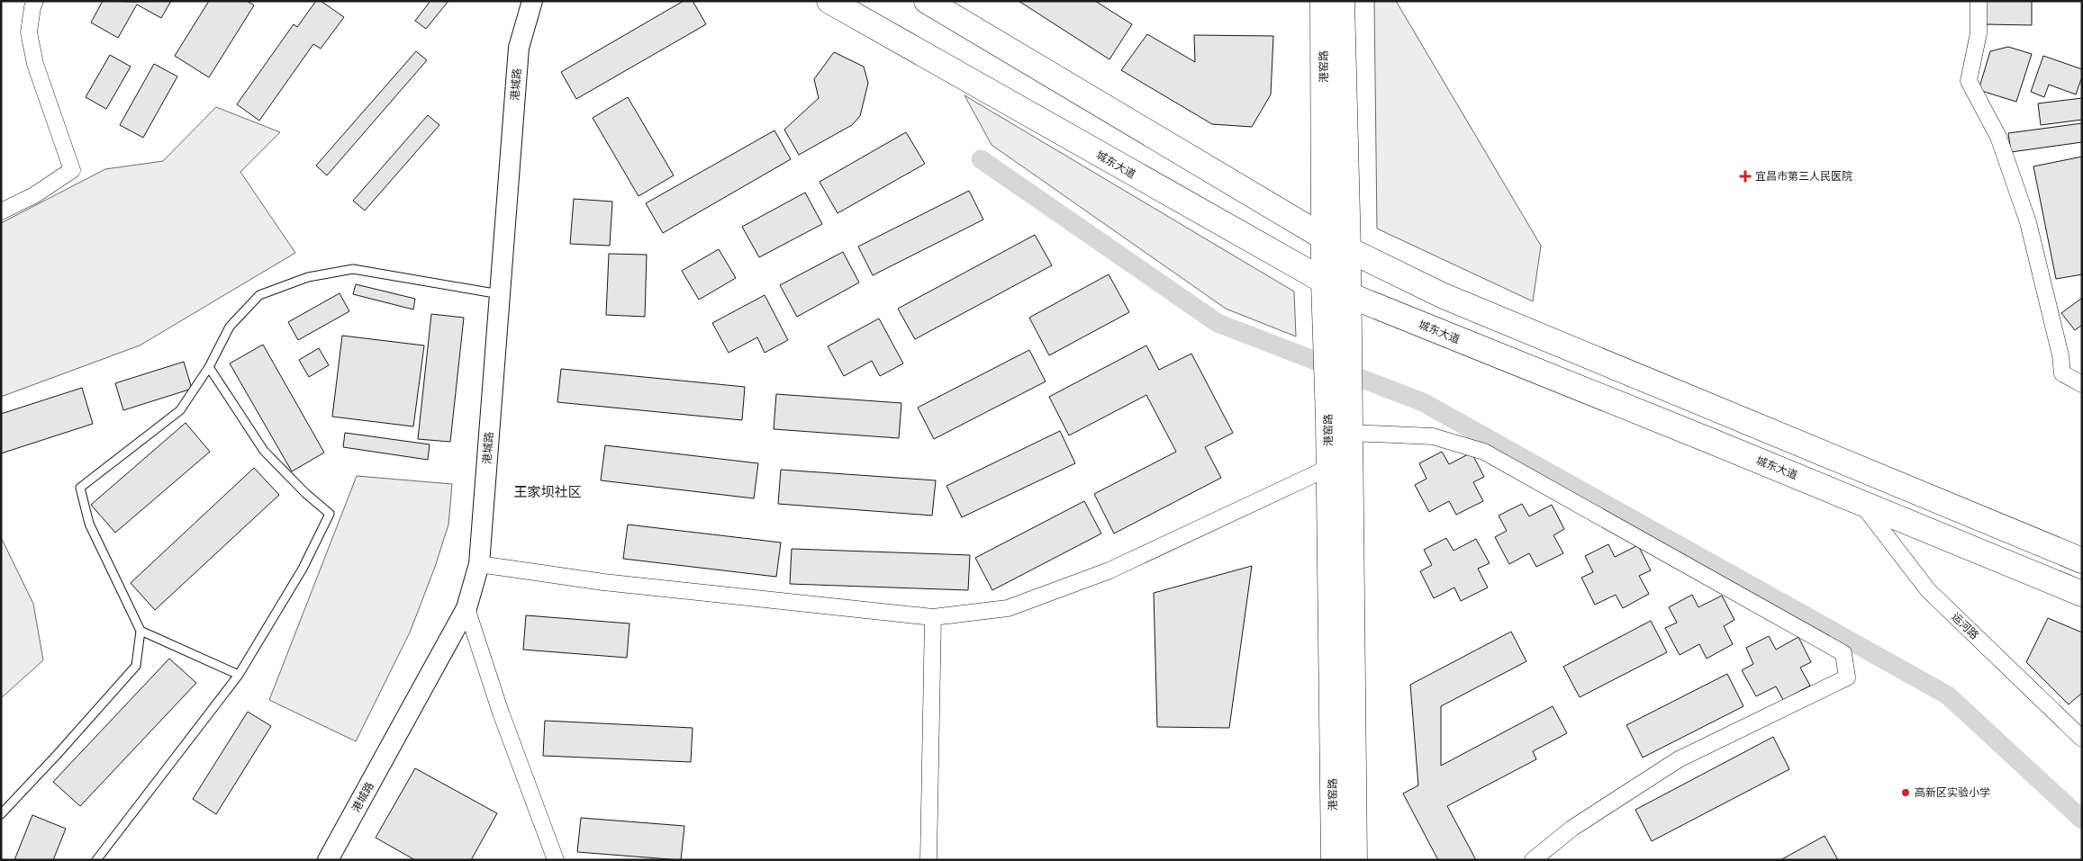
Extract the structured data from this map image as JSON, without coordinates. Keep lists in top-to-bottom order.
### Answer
{
  "streets": {
    "main road": ["港窑路", "城东大道"],
    "street": ["港城路", "运河路"]
  },
  "crossings": [
    ["港窑路", "城东大道"],
    ["城东大道", "运河路"]
  ],
  "districts": ["王家坝社区"],
  "places": {
    "health": ["宜昌市第三人民医院"],
    "other": ["高新区实验小学"]
  }
}
